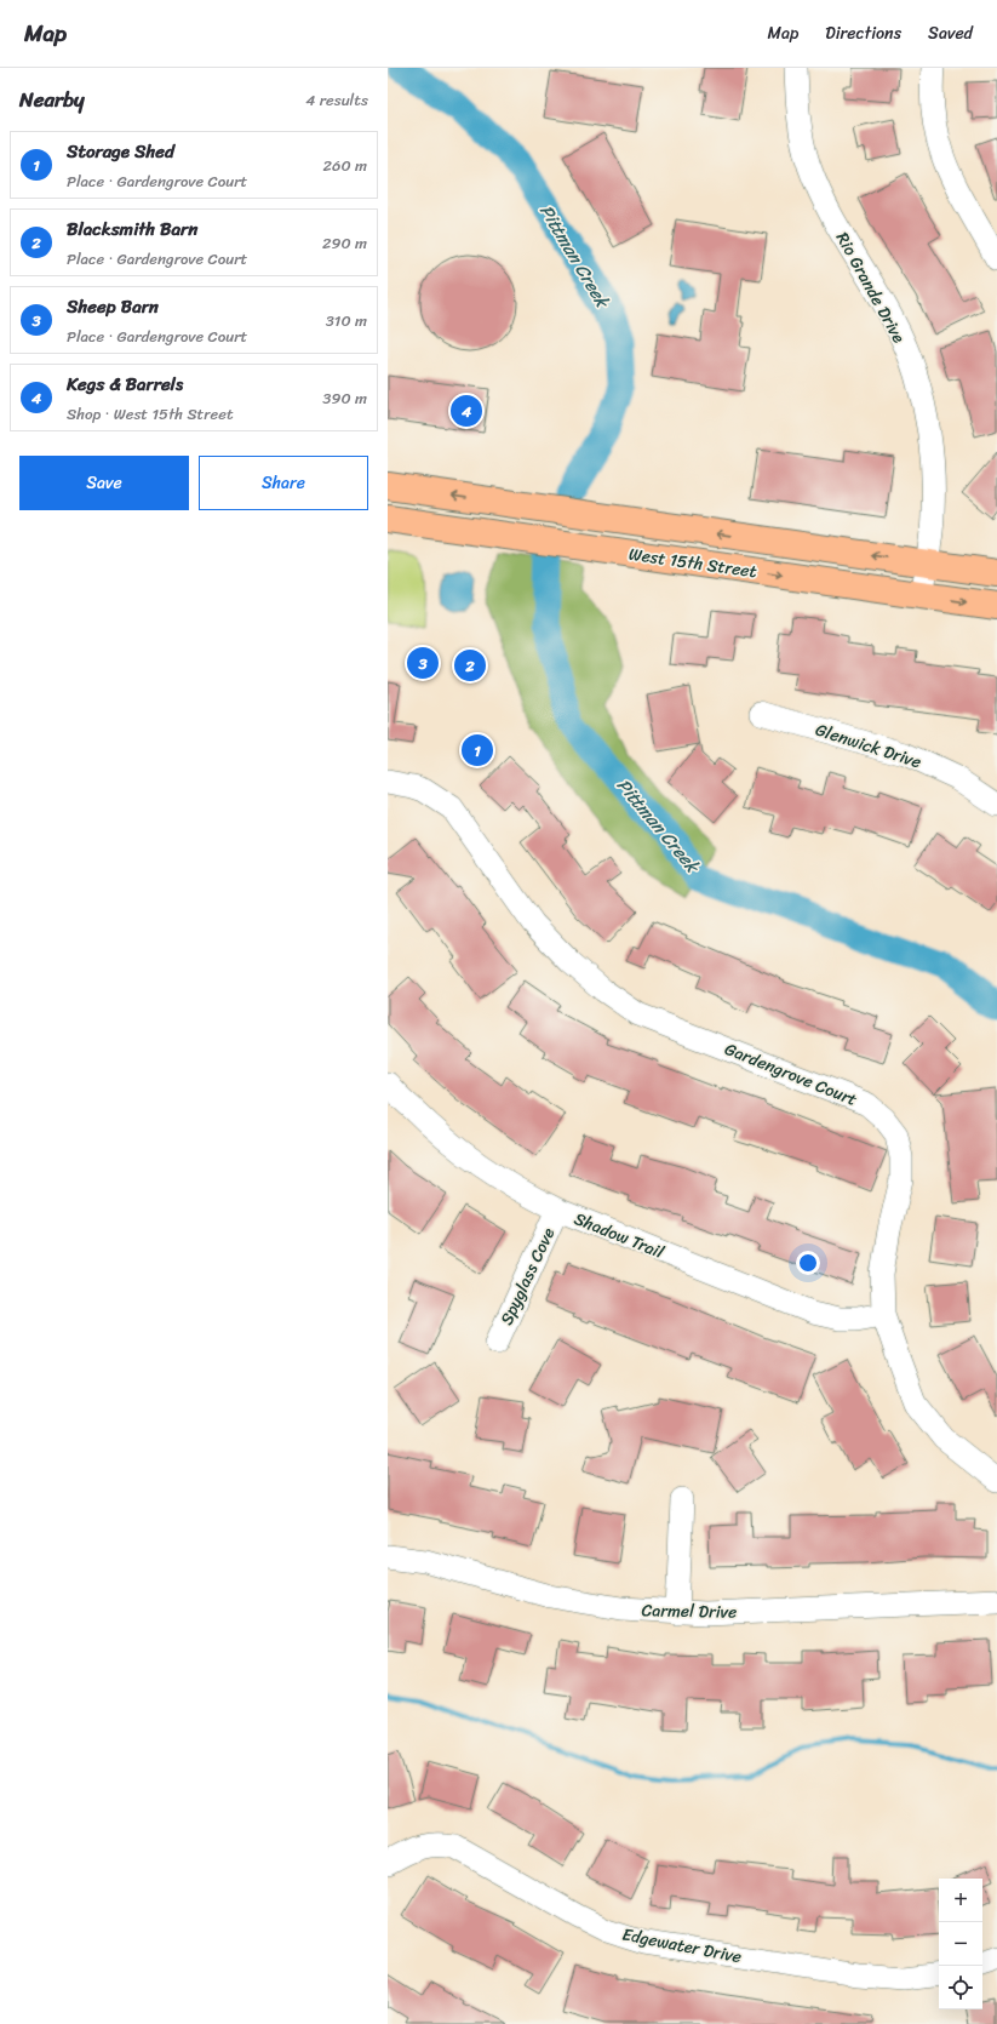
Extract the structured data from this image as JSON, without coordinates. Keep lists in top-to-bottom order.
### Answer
{
  "streets": {
    "main road": ["West 15th Street"],
    "street": [
      "Rio Grande Drive",
      "Glenwick Drive",
      "Gardengrove Court",
      "Shadow Trail",
      "Spyglass Cove",
      "Carmel Drive",
      "Edgewater Drive"
    ]
  },
  "crossings": [
    ["Rio Grande Drive", "West 15th Street"],
    ["Gardengrove Court", "Shadow Trail"],
    ["Shadow Trail", "Spyglass Cove"]
  ],
  "water": ["Pittman Creek"],
  "page": {
    "header": "Map",
    "nav": ["Map", "Directions", "Saved"],
    "heading": ["Nearby", "4 results"],
    "list": [
      {
        "mark": "1",
        "name": "Storage Shed",
        "note": "Place · Gardengrove Court",
        "value": "260 m"
      },
      {
        "mark": "2",
        "name": "Blacksmith Barn",
        "note": "Place · Gardengrove Court",
        "value": "290 m"
      },
      {
        "mark": "3",
        "name": "Sheep Barn",
        "note": "Place · Gardengrove Court",
        "value": "310 m"
      },
      {
        "mark": "4",
        "name": "Kegs & Barrels",
        "note": "Shop · West 15th Street",
        "value": "390 m"
      }
    ],
    "pins": [
      "4",
      "3",
      "2",
      "1"
    ],
    "buttons": ["Save", "Share"],
    "map_buttons": ["+", "−"]
  }
}
